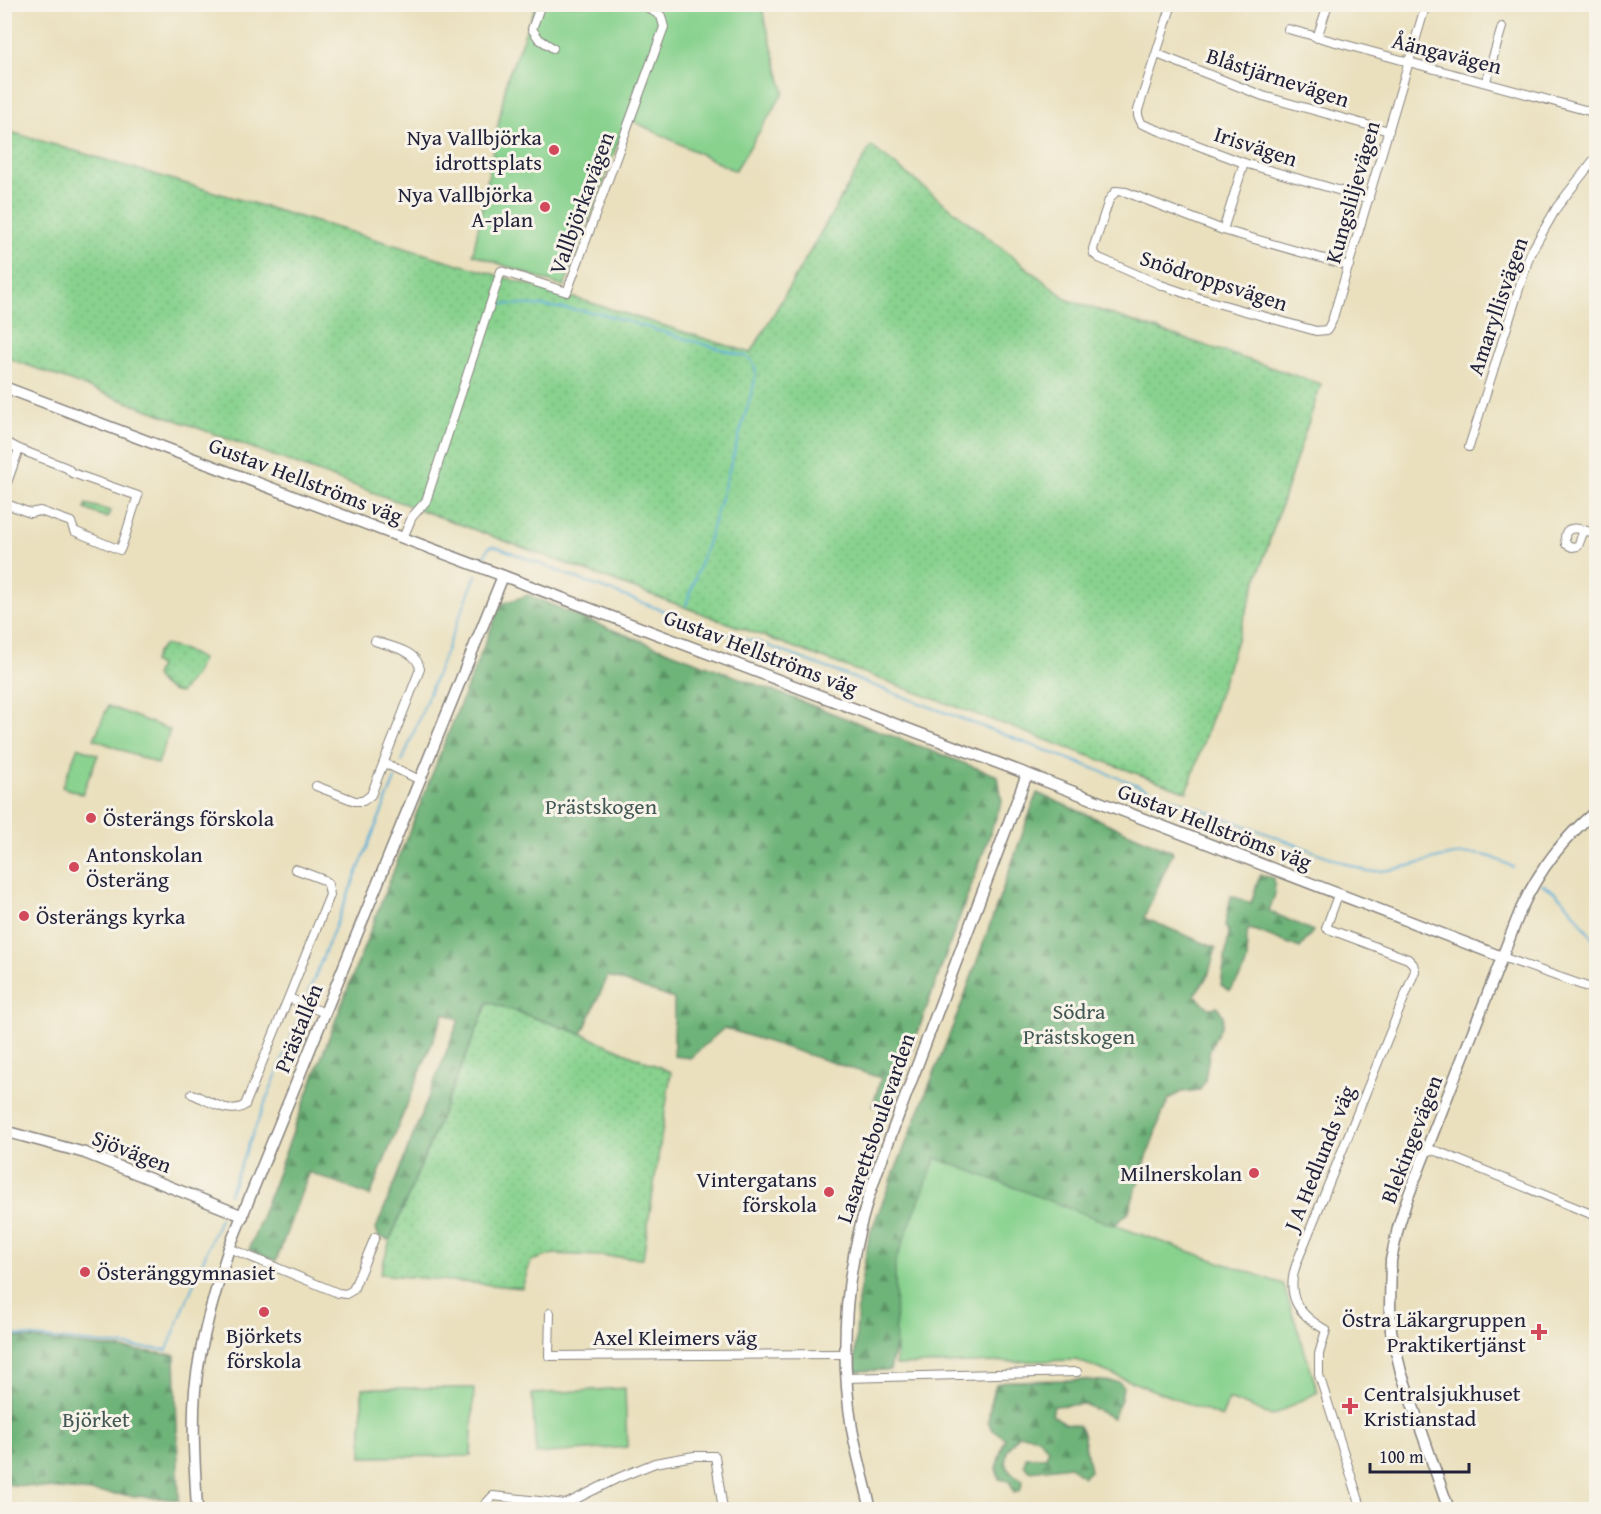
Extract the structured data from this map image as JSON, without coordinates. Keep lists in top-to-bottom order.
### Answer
{
  "streets": {
    "street": [
      "Åängavägen",
      "Blåstjärnevägen",
      "Irisvägen",
      "Kungsliljevägen",
      "Vallbjörkavägen",
      "Snödroppsvägen",
      "Amaryllisvägen",
      "Gustav Hellströms väg",
      "Prästallén",
      "Lasarettsboulevarden",
      "Blekingevägen",
      "Sjövägen",
      "J A Hedlunds väg",
      "Axel Kleimers väg"
    ]
  },
  "crossings": [
    ["Åängavägen", "Kungsliljevägen"],
    ["Blåstjärnevägen", "Irisvägen"],
    ["Blåstjärnevägen", "Kungsliljevägen"],
    ["Irisvägen", "Kungsliljevägen"],
    ["Kungsliljevägen", "Snödroppsvägen"],
    ["Vallbjörkavägen", "Gustav Hellströms väg"],
    ["Gustav Hellströms väg", "Prästallén"],
    ["Gustav Hellströms väg", "Lasarettsboulevarden"],
    ["Gustav Hellströms väg", "Blekingevägen"],
    ["Gustav Hellströms väg", "J A Hedlunds väg"],
    ["Prästallén", "Sjövägen"],
    ["Lasarettsboulevarden", "Axel Kleimers väg"]
  ],
  "parks": ["Prästskogen", "Södra Prästskogen", "Björket"],
  "places": {
    "other": [
      "Nya Vallbjörka idrottsplats",
      "Nya Vallbjörka A-plan",
      "Österängs förskola",
      "Antonskolan Österäng",
      "Österängs kyrka",
      "Milnerskolan",
      "Vintergatans förskola",
      "Österänggymnasiet",
      "Björkets förskola"
    ],
    "health": ["Östra Läkargruppen Praktikertjänst", "Centralsjukhuset Kristianstad"]
  },
  "scale_bar": "100 m"
}
